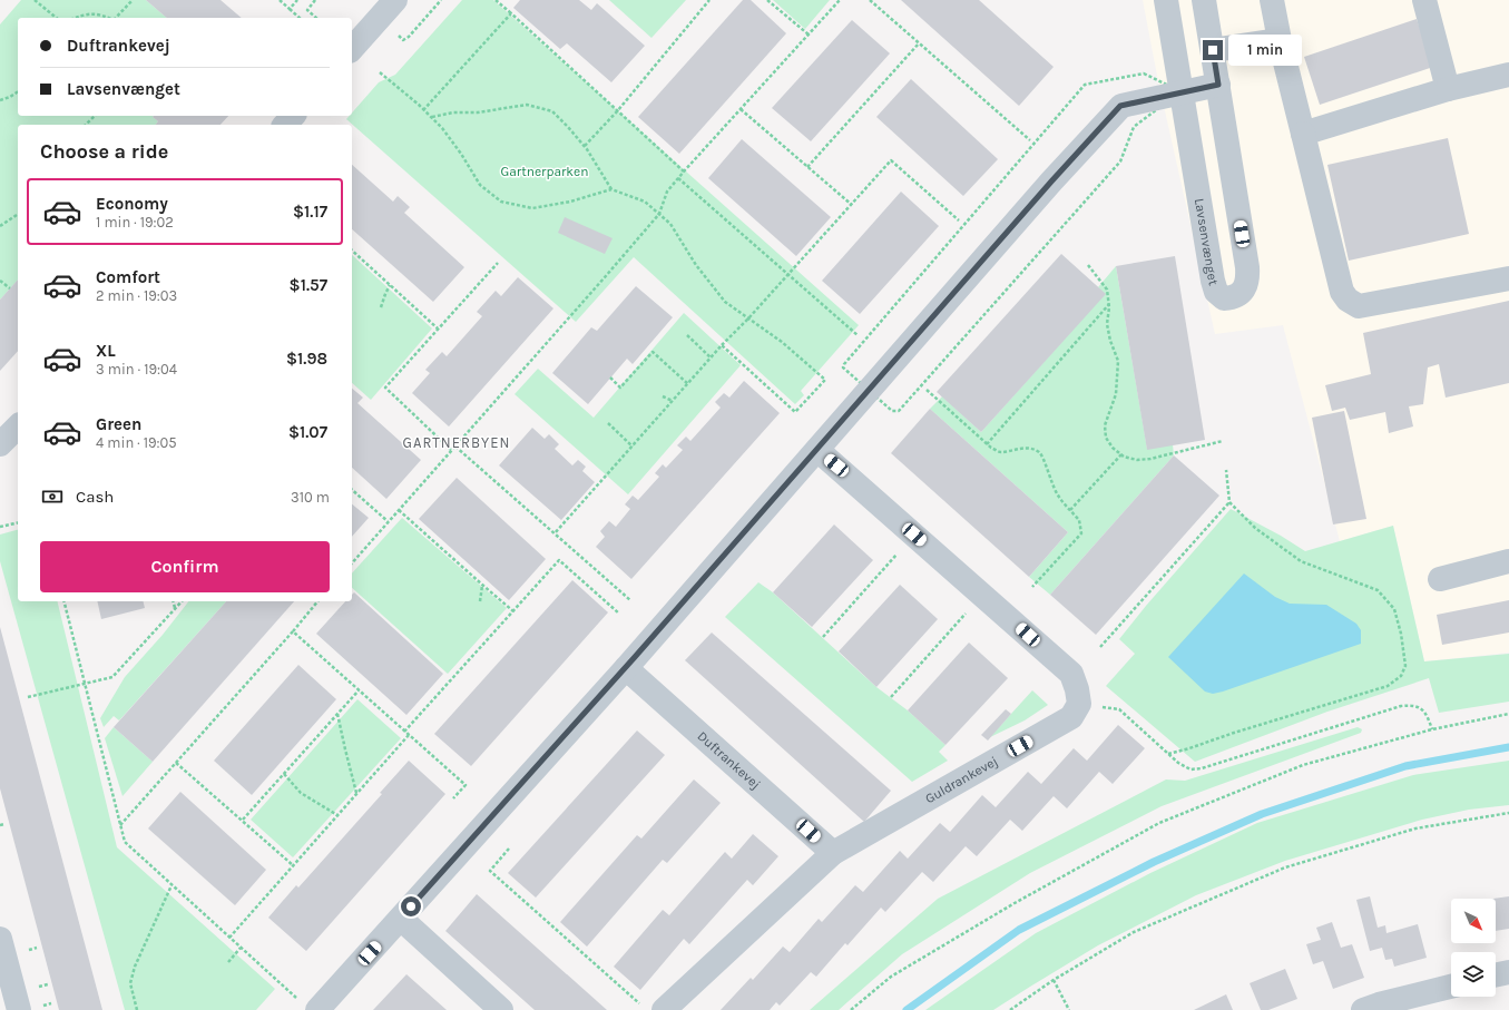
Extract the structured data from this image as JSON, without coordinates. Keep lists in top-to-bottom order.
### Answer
{
  "streets": {
    "street": ["Lavsenvænget", "Duftrankevej", "Guldrankevej"]
  },
  "crossings": [
    ["Duftrankevej", "Guldrankevej"]
  ],
  "districts": ["GARTNERBYEN"],
  "parks": ["Gartnerparken"],
  "north": "bottom right",
  "page": {
    "banner": ["Duftrankevej", "Lavsenvænget"],
    "bubble": "1 min",
    "heading": "Choose a ride",
    "list": [
      {
        "name": "Economy",
        "note": "1 min · 19:02",
        "value": "$1.17"
      },
      {
        "name": "Comfort",
        "note": "2 min · 19:03",
        "value": "$1.57"
      },
      {
        "name": "XL",
        "note": "3 min · 19:04",
        "value": "$1.98"
      },
      {
        "name": "Green",
        "note": "4 min · 19:05",
        "value": "$1.07"
      }
    ],
    "pay": ["Cash", "310 m"],
    "buttons": "Confirm"
  }
}
